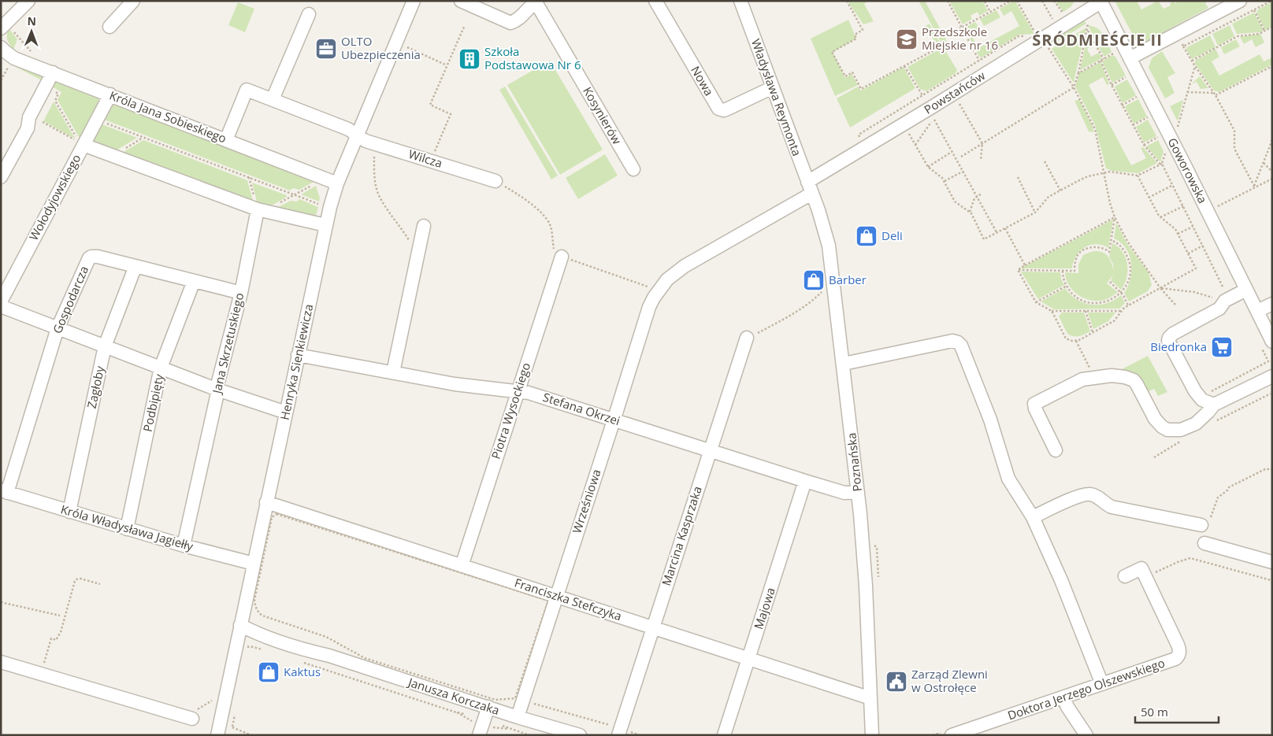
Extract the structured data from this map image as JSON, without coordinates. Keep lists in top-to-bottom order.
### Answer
{
  "streets": {
    "street": [
      "Nowa",
      "Powstańców",
      "Władysława Reymonta",
      "Kosynierów",
      "Króla Jana Sobieskiego",
      "Wilcza",
      "Goworowska",
      "Wołodyjowskiego",
      "Gospodarcza",
      "Jana Skrzetuskiego",
      "Henryka Sienkiewicza",
      "Zagłoby",
      "Podbipięty",
      "Stefana Okrzei",
      "Piotra Wysockiego",
      "Poznańska",
      "Wrześniowa",
      "Króla Władysława Jagiełły",
      "Marcina Kasprzaka",
      "Franciszka Stefczyka",
      "Majowa",
      "Doktora Jerzego Olszewskiego",
      "Janusza Korczaka"
    ]
  },
  "crossings": [
    ["Nowa", "Władysława Reymonta"],
    ["Powstańców", "Władysława Reymonta"],
    ["Powstańców", "Goworowska"],
    ["Powstańców", "Poznańska"],
    ["Powstańców", "Wrześniowa"],
    ["Władysława Reymonta", "Poznańska"],
    ["Króla Jana Sobieskiego", "Wilcza"],
    ["Króla Jana Sobieskiego", "Wołodyjowskiego"],
    ["Króla Jana Sobieskiego", "Henryka Sienkiewicza"],
    ["Wilcza", "Henryka Sienkiewicza"],
    ["Gospodarcza", "Jana Skrzetuskiego"],
    ["Gospodarcza", "Zagłoby"],
    ["Gospodarcza", "Podbipięty"],
    ["Gospodarcza", "Króla Władysława Jagiełły"],
    ["Jana Skrzetuskiego", "Króla Władysława Jagiełły"],
    ["Henryka Sienkiewicza", "Stefana Okrzei"],
    ["Henryka Sienkiewicza", "Króla Władysława Jagiełły"],
    ["Henryka Sienkiewicza", "Franciszka Stefczyka"],
    ["Henryka Sienkiewicza", "Janusza Korczaka"],
    ["Zagłoby", "Króla Władysława Jagiełły"],
    ["Podbipięty", "Króla Władysława Jagiełły"],
    ["Stefana Okrzei", "Piotra Wysockiego"],
    ["Stefana Okrzei", "Poznańska"],
    ["Stefana Okrzei", "Wrześniowa"],
    ["Stefana Okrzei", "Marcina Kasprzaka"],
    ["Stefana Okrzei", "Majowa"],
    ["Piotra Wysockiego", "Franciszka Stefczyka"],
    ["Poznańska", "Franciszka Stefczyka"],
    ["Wrześniowa", "Franciszka Stefczyka"],
    ["Wrześniowa", "Janusza Korczaka"],
    ["Marcina Kasprzaka", "Franciszka Stefczyka"],
    ["Franciszka Stefczyka", "Majowa"]
  ],
  "districts": ["ŚRÓDMIEŚCIE II"],
  "places": {
    "school or university": ["Przedszkole Miejskie nr 16"],
    "office": ["OLTO Ubezpieczenia"],
    "building": ["Szkoła Podstawowa Nr 6"],
    "shop": ["Deli", "Barber", "Kaktus"],
    "supermarket": ["Biedronka"],
    "public building": ["Zarząd Zlewni w Ostrołęce"]
  },
  "scale_bar": "50 m",
  "north": "top"
}
